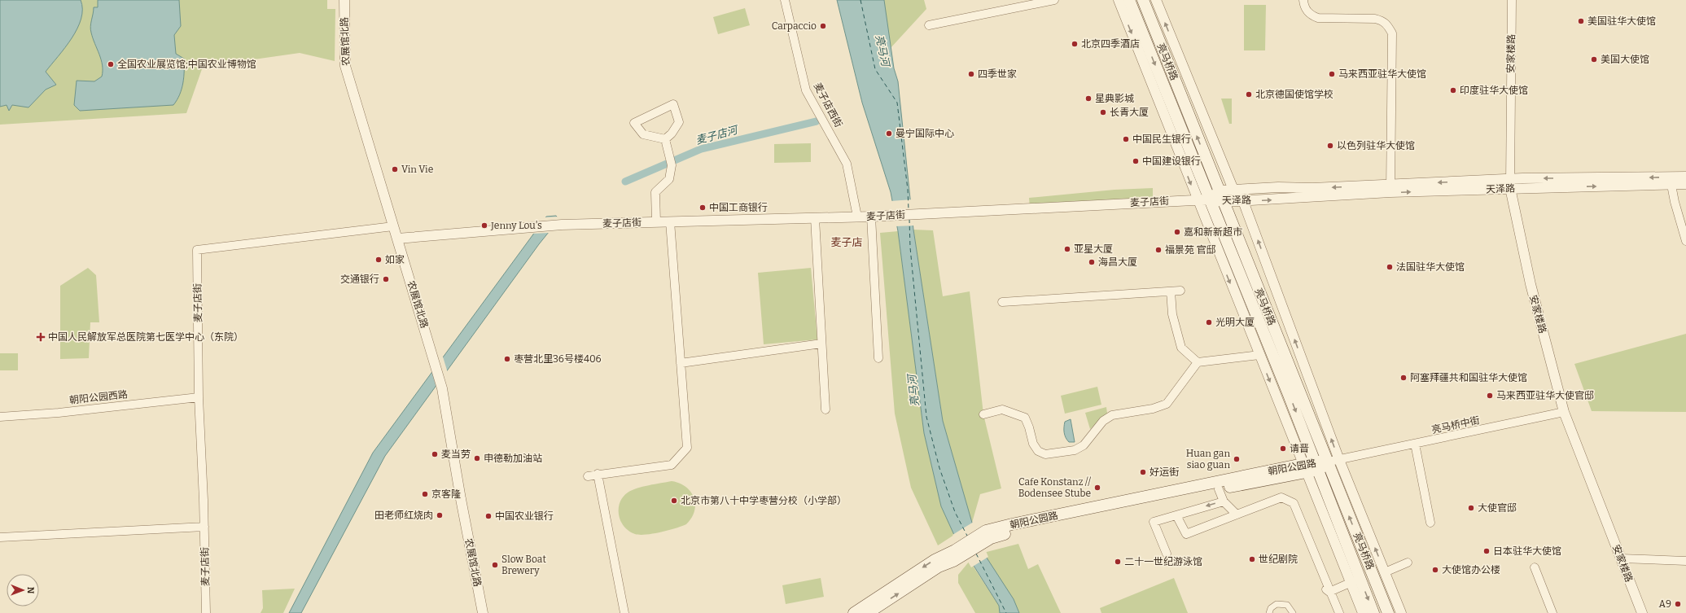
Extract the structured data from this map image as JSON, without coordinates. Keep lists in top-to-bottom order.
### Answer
{
  "streets": {
    "main road": ["亮马桥路", "朝阳公园路"],
    "street": [
      "农展馆北路",
      "安家楼路",
      "麦子店西街",
      "天泽路",
      "麦子店街",
      "朝阳公园西路",
      "亮马桥中街"
    ]
  },
  "crossings": [
    ["农展馆北路", "麦子店街"],
    ["安家楼路", "天泽路"],
    ["安家楼路", "亮马桥中街"],
    ["亮马桥路", "天泽路"],
    ["亮马桥路", "麦子店街"],
    ["亮马桥路", "亮马桥中街"],
    ["亮马桥路", "朝阳公园路"],
    ["麦子店西街", "麦子店街"],
    ["天泽路", "麦子店街"],
    ["麦子店街", "朝阳公园西路"],
    ["亮马桥中街", "朝阳公园路"]
  ],
  "districts": ["麦子店"],
  "water": ["亮马河", "麦子店河"],
  "places": {
    "other": [
      "美国驻华大使馆",
      "Carpaccio",
      "北京四季酒店",
      "美国大使馆",
      "全国农业展览馆;中国农业博物馆",
      "四季世家",
      "马来西亚驻华大使馆",
      "印度驻华大使馆",
      "北京德国使馆学校",
      "星典影城",
      "长青大厦",
      "曼宁国际中心",
      "中国民生银行",
      "以色列驻华大使馆",
      "中国建设银行",
      "Vin Vie",
      "中国工商银行",
      "Jenny Lou's",
      "嘉和新新超市",
      "亚星大厦",
      "福景苑 官邸",
      "如家",
      "海昌大厦",
      "法国驻华大使馆",
      "交通银行",
      "光明大厦",
      "枣营北里36号楼406",
      "阿塞拜疆共和国驻华大使馆",
      "马来西亚驻华大使官邸",
      "请晋",
      "麦当劳",
      "申德勒加油站",
      "Huan gan siao guan",
      "好运街",
      "Cafe Konstanz // Bodensee Stube",
      "京客隆",
      "北京市第八十中学枣营分校（小学部）",
      "大使官邸",
      "田老师红烧肉",
      "中国农业银行",
      "日本驻华大使馆",
      "世纪剧院",
      "二十一世纪游泳馆",
      "Slow Boat Brewery",
      "大使馆办公楼",
      "A9"
    ],
    "health": ["中国人民解放军总医院第七医学中心（东院）"]
  },
  "north": "right"
}
